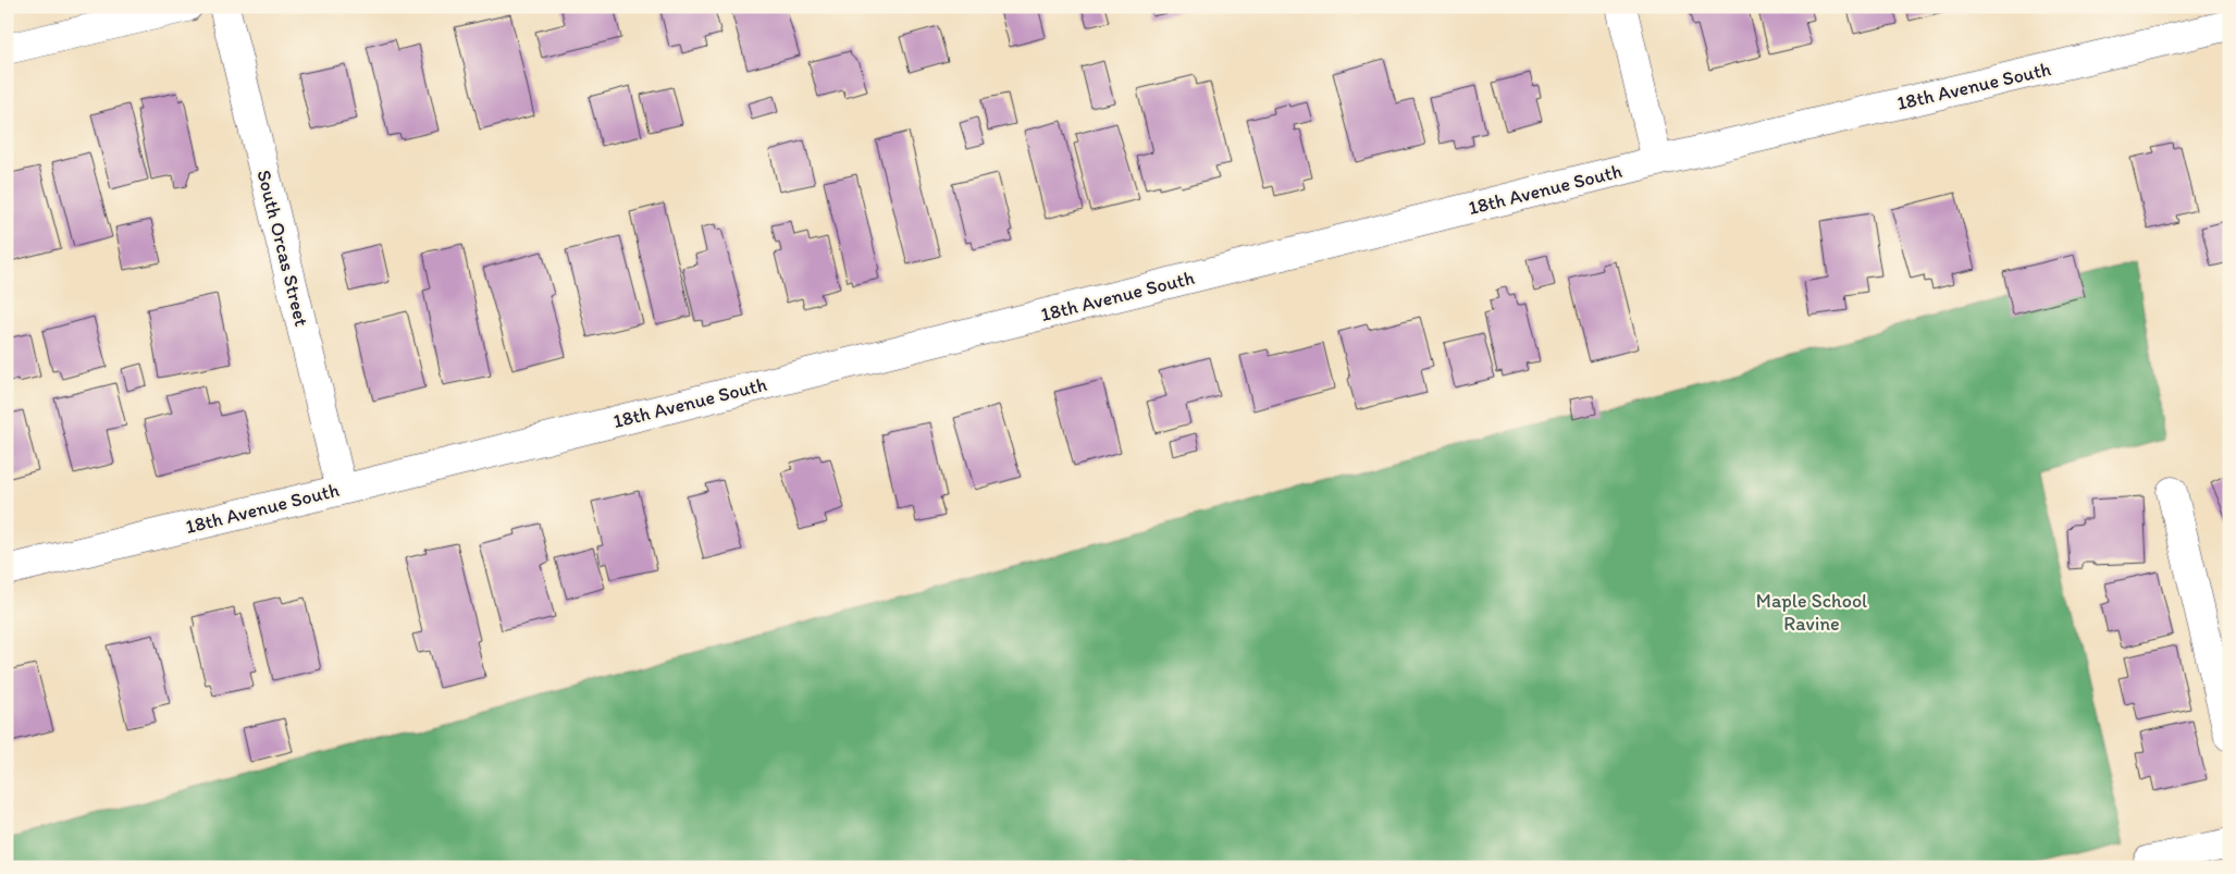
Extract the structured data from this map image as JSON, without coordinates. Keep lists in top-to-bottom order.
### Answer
{
  "streets": {
    "street": ["18th Avenue South", "South Orcas Street"]
  },
  "crossings": [
    ["18th Avenue South", "South Orcas Street"]
  ],
  "parks": ["Maple School Ravine"]
}
